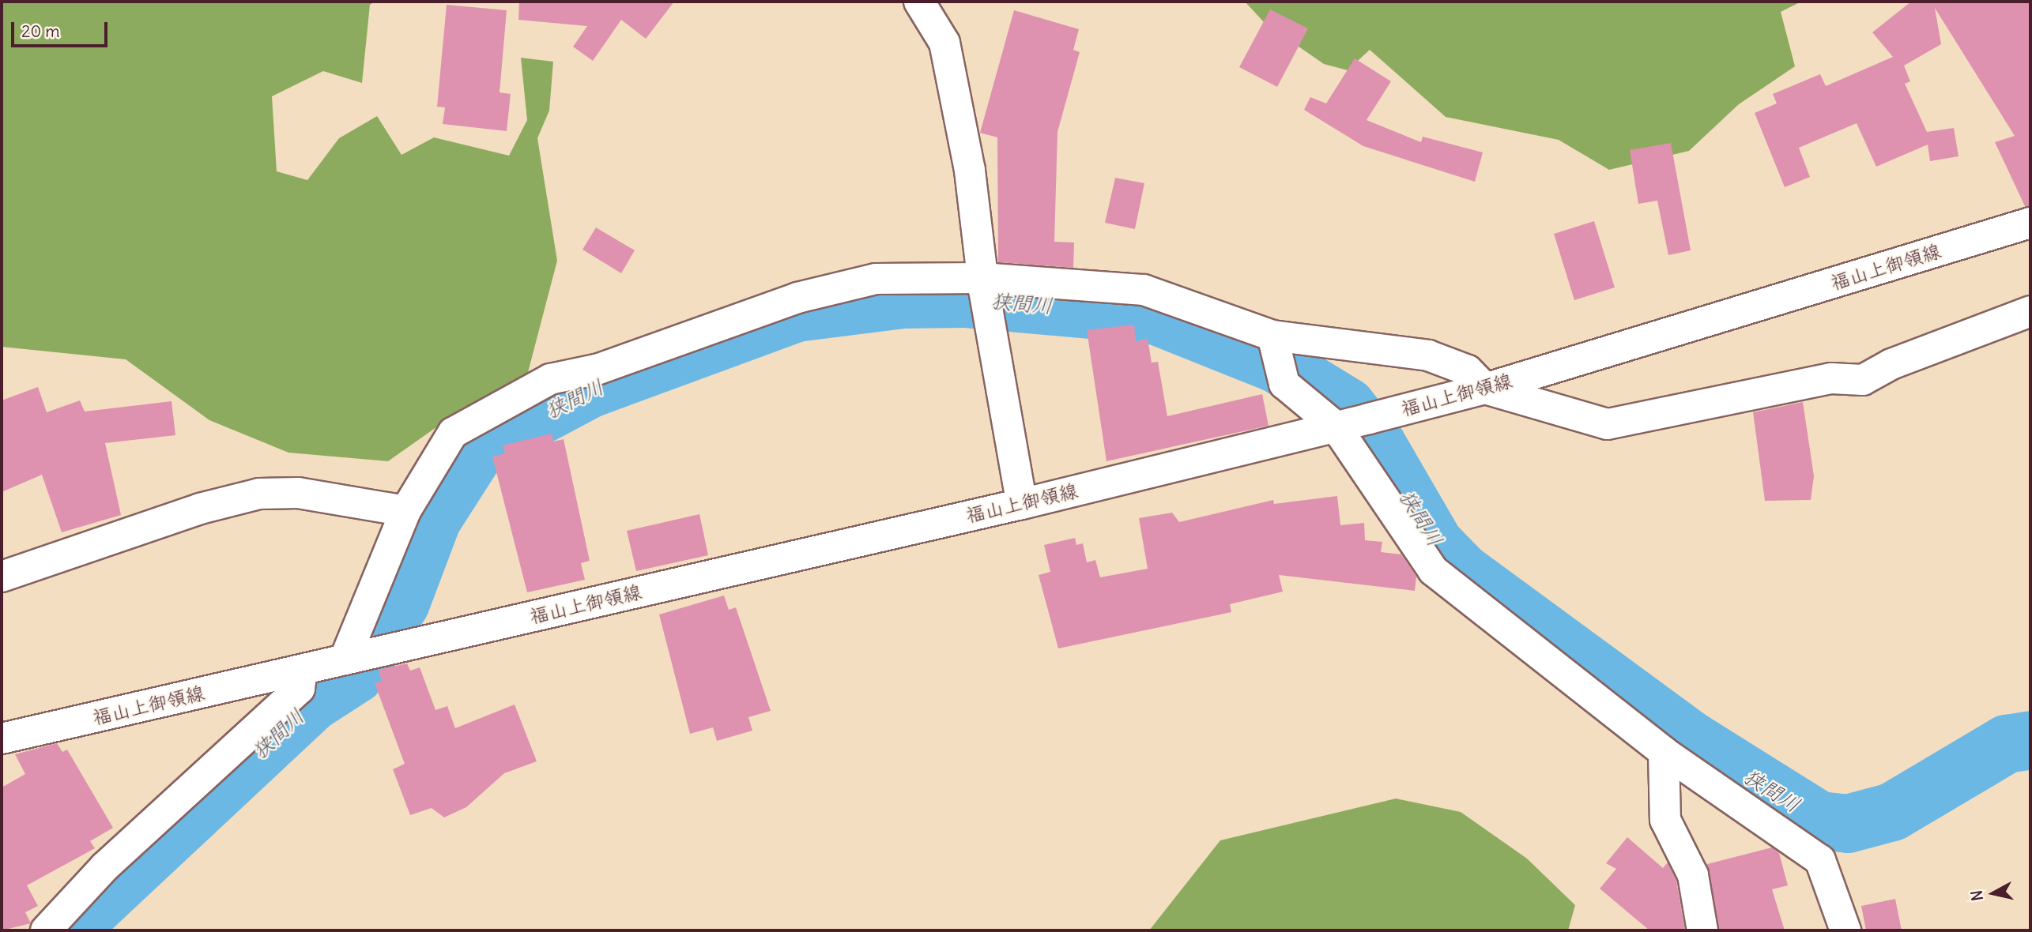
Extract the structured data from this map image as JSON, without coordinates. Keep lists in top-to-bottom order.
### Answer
{
  "streets": {
    "street": ["福山上御領線"]
  },
  "water": ["狭間川"],
  "scale_bar": "20 m",
  "north": "left"
}
